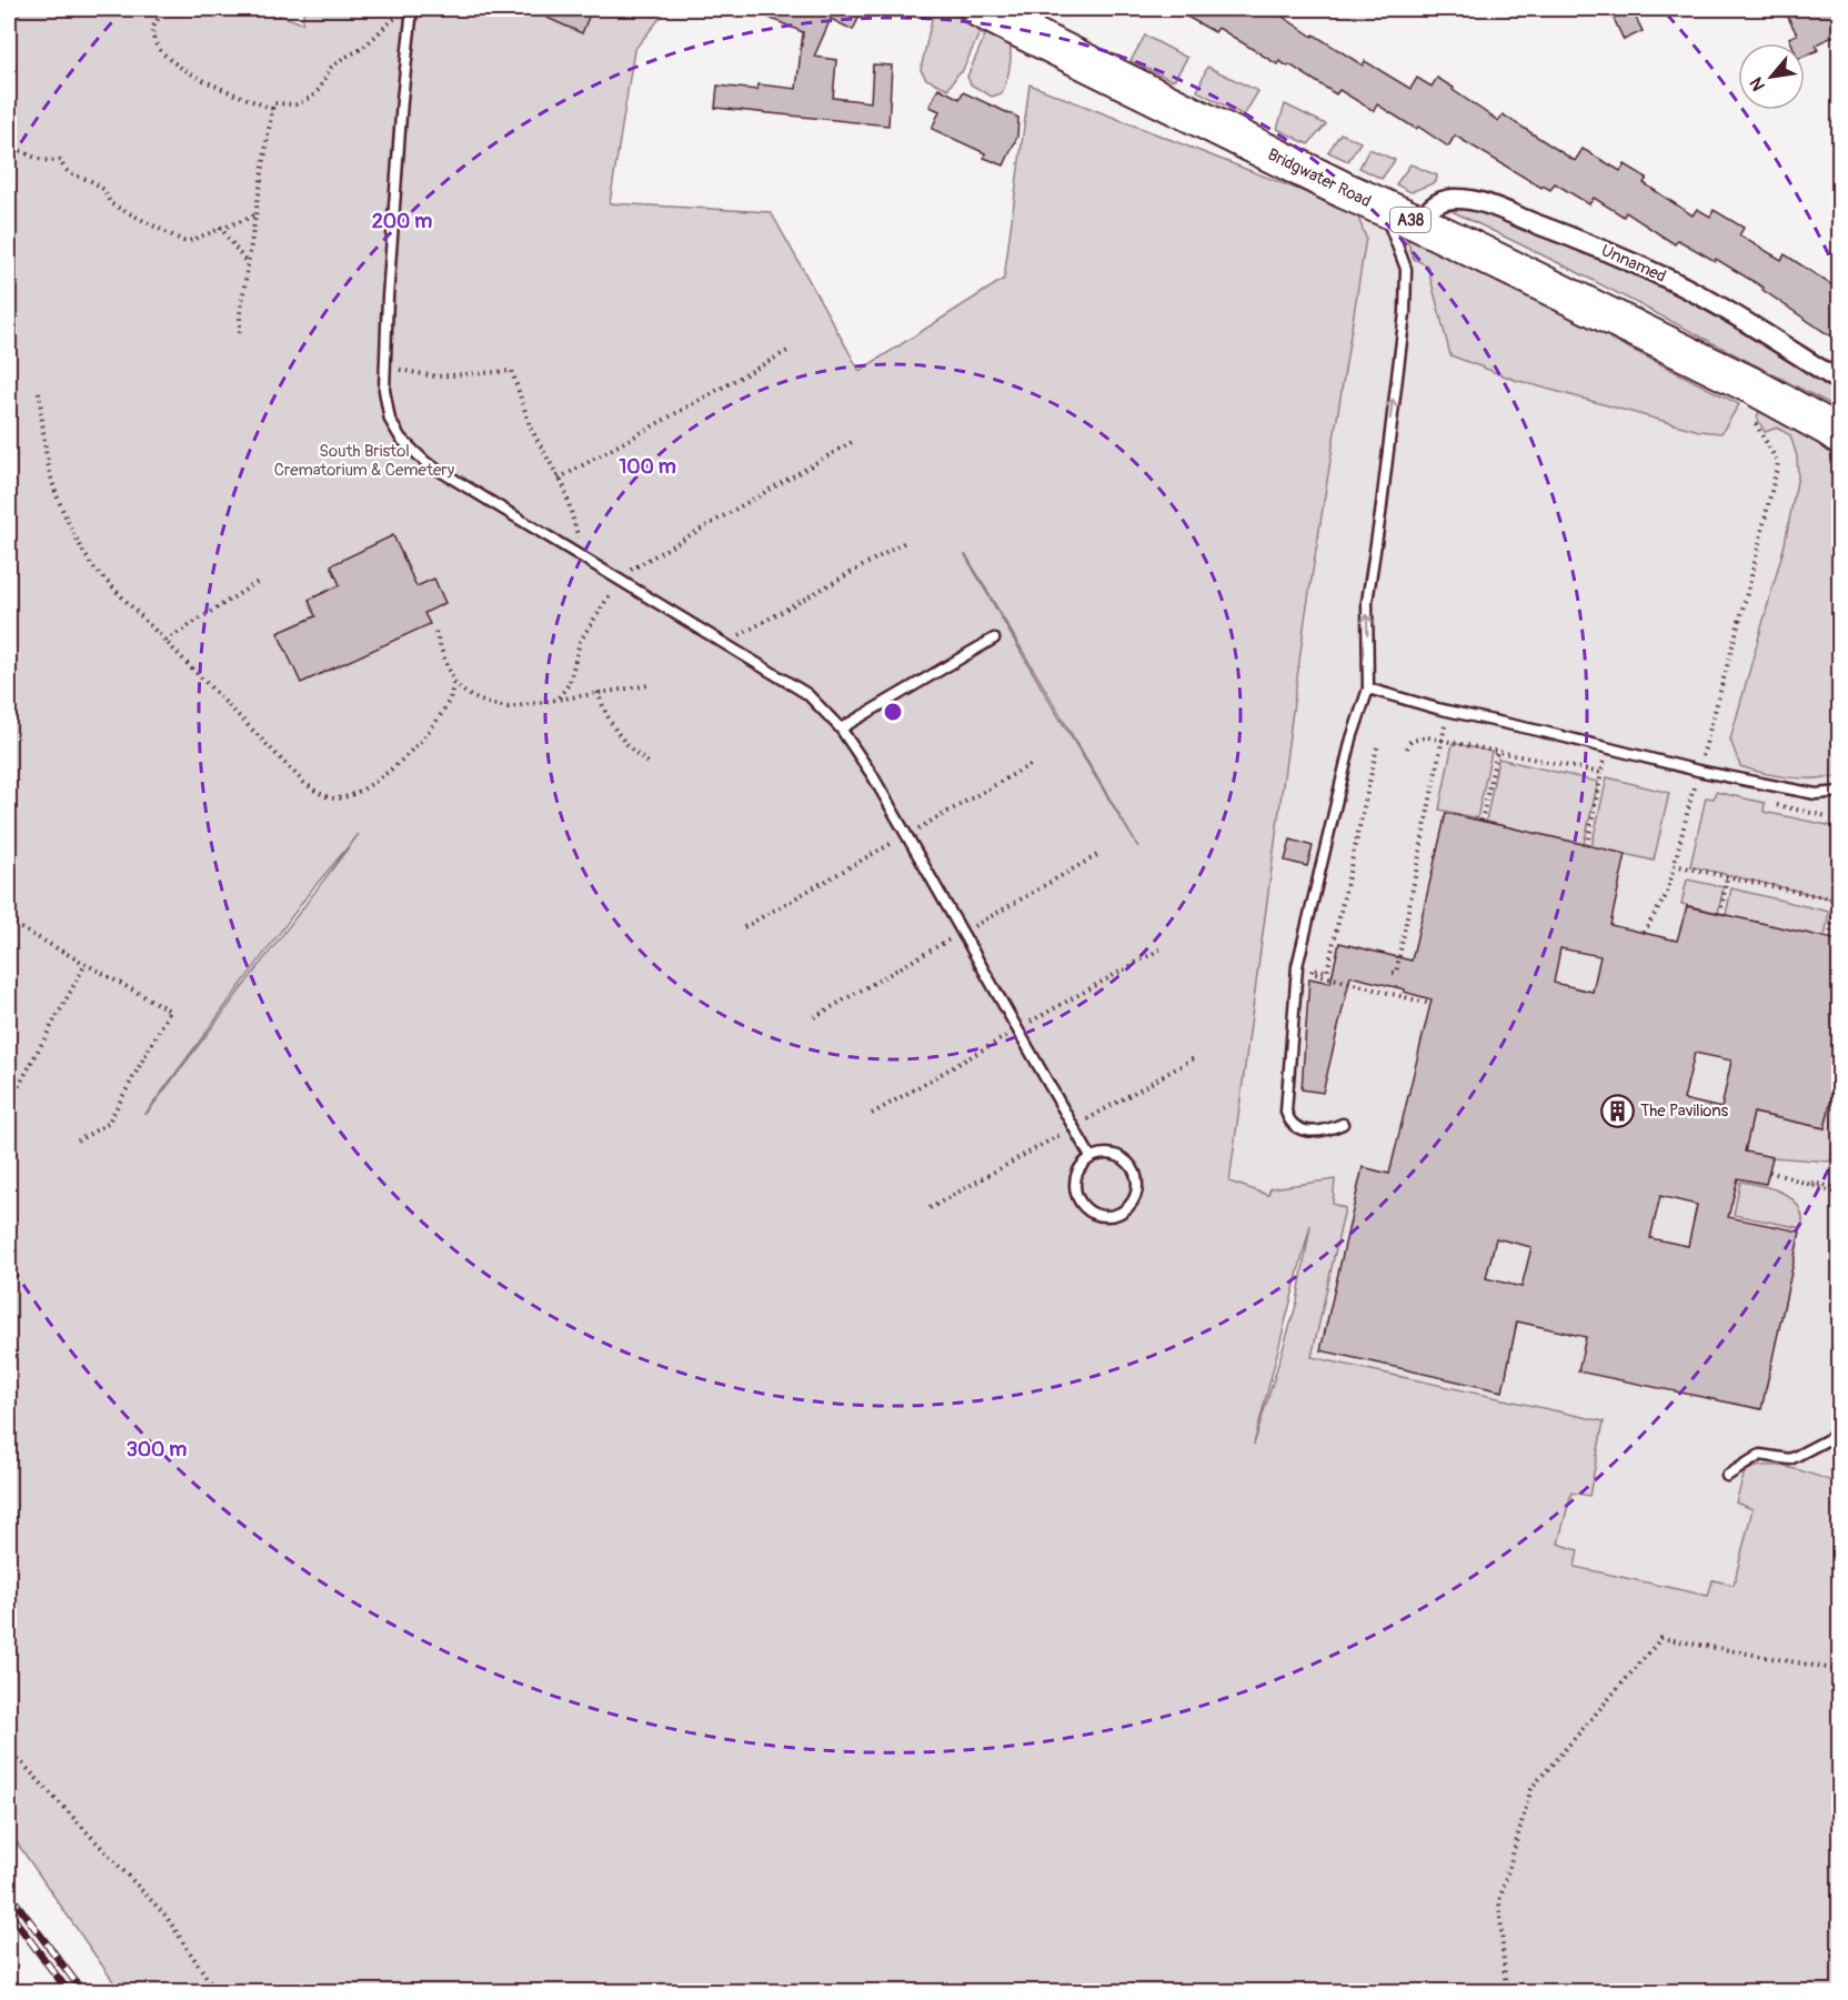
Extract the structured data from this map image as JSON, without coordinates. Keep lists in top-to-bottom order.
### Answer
{
  "streets": {
    "highway": ["Bridgwater Road", "A38"],
    "street": ["Unnamed"]
  },
  "crossings": [
    ["Bridgwater Road", "Unnamed"]
  ],
  "parks": ["South Bristol Crematorium & Cemetery"],
  "places": {
    "building": ["The Pavilions"]
  },
  "north": "bottom left",
  "rings": ["200 m", "100 m", "300 m"]
}
